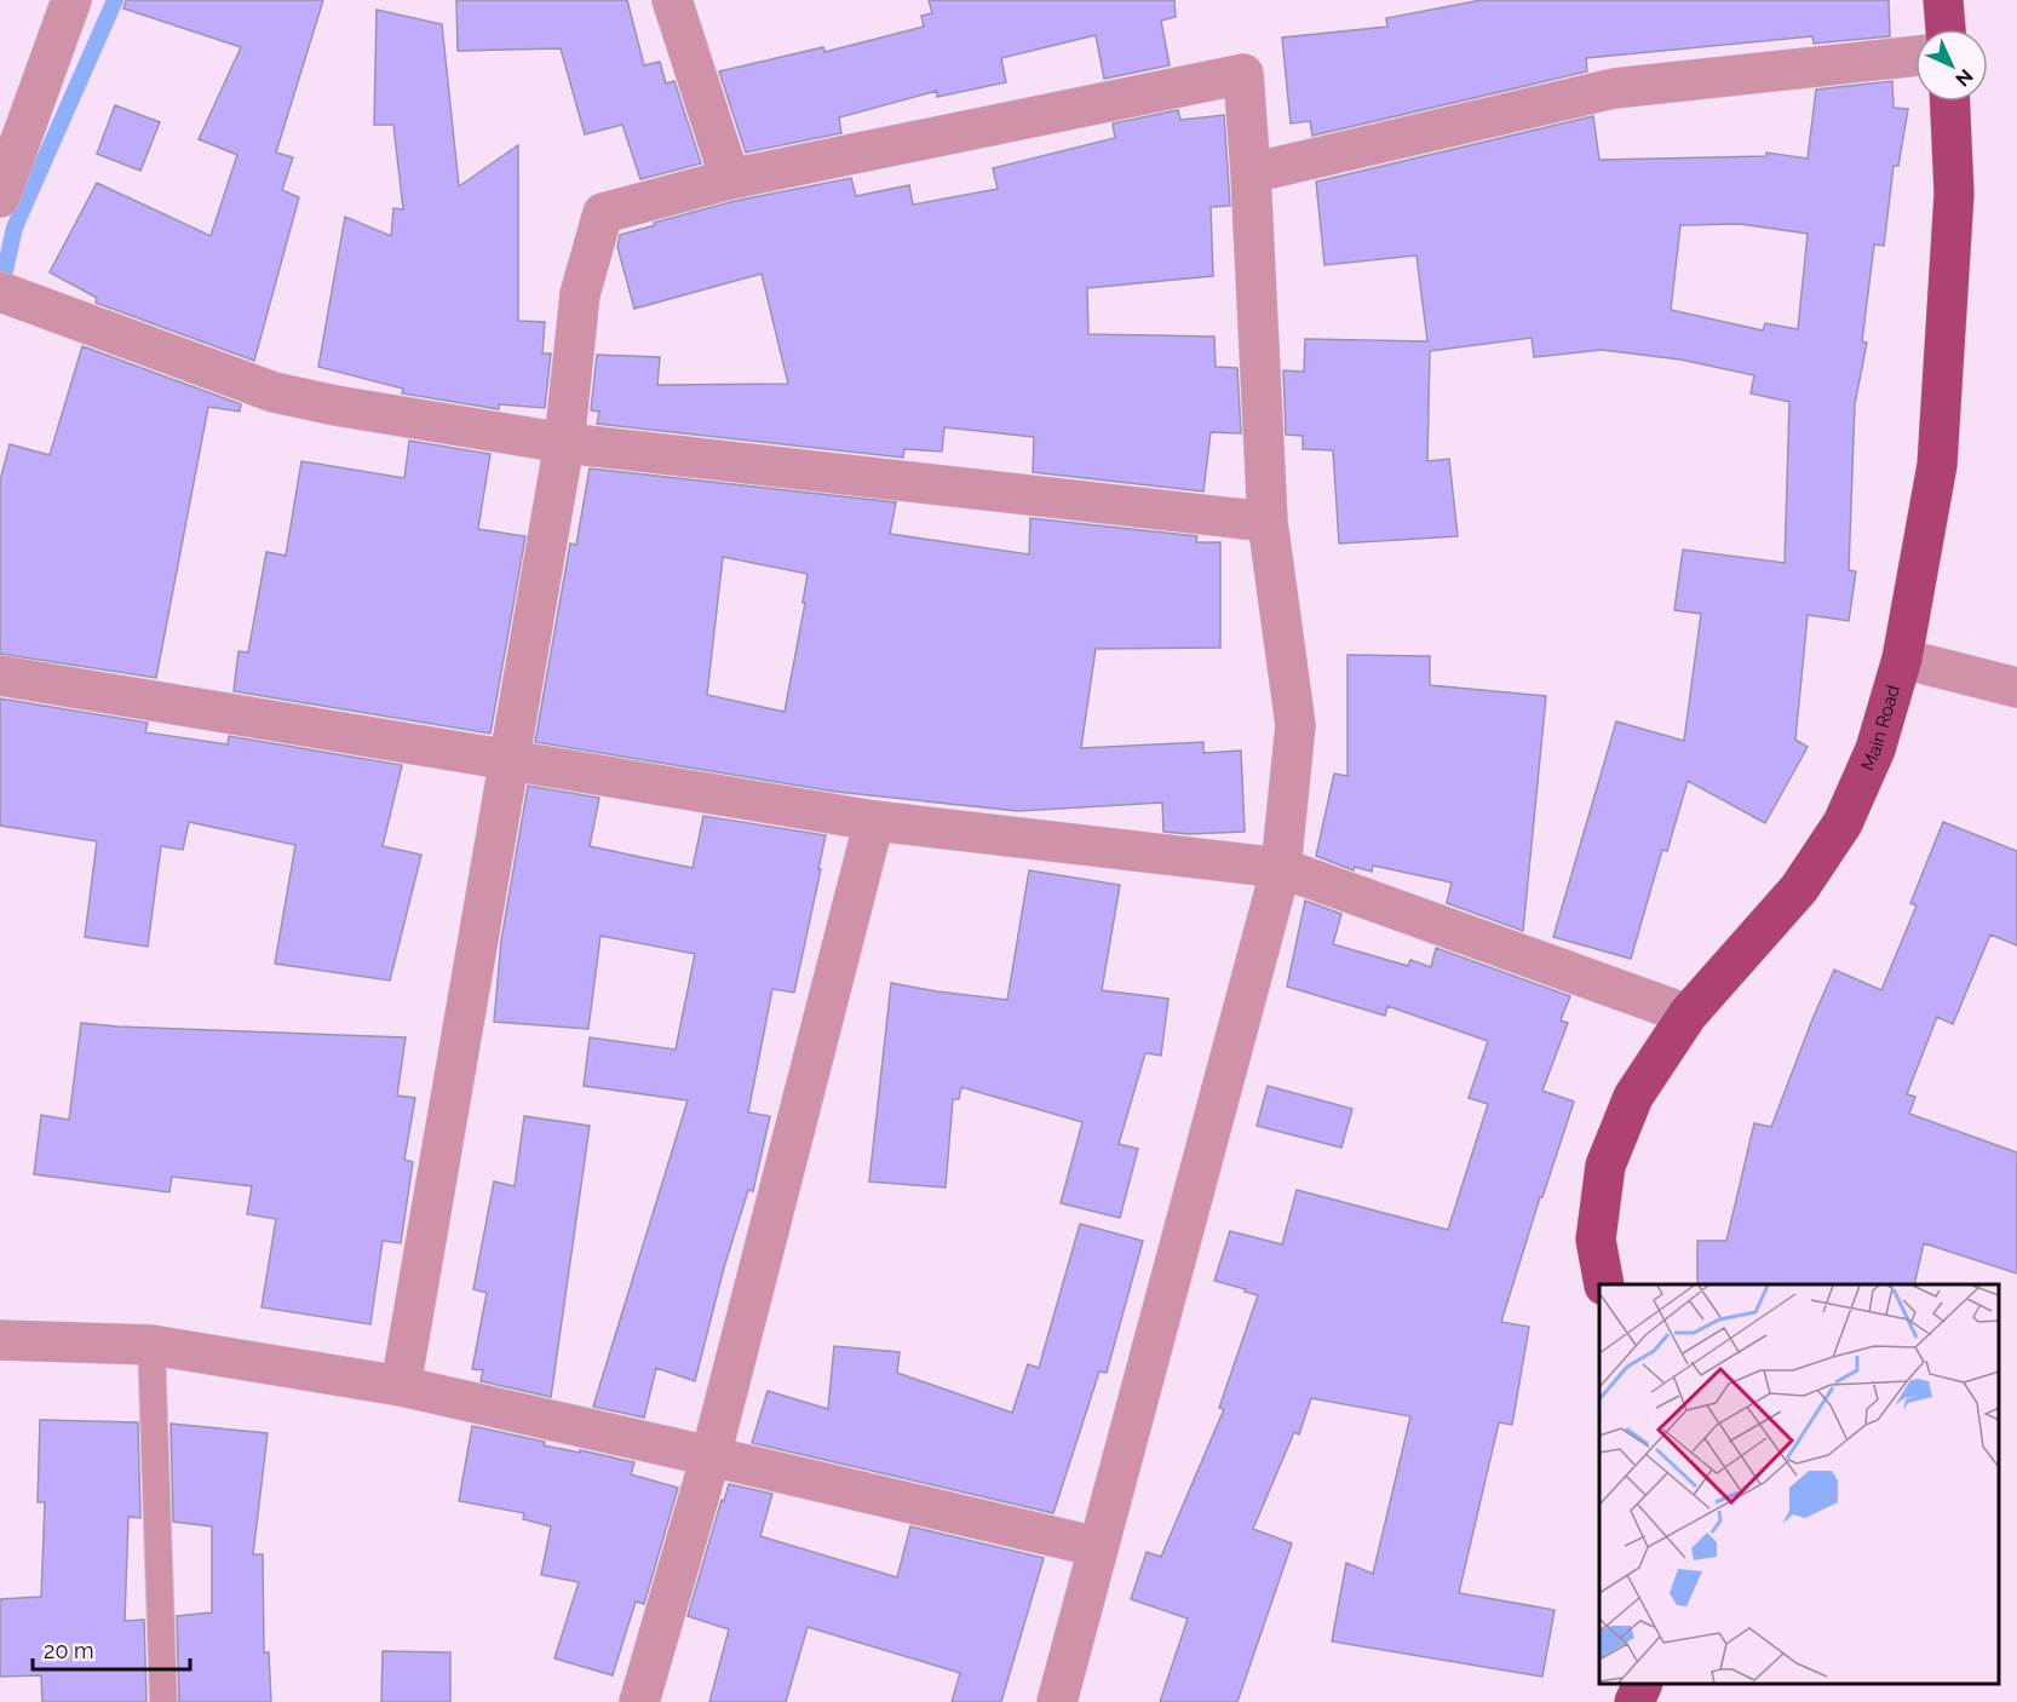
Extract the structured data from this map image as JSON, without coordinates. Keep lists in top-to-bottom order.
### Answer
{
  "streets": {
    "main road": ["Main Road"]
  },
  "scale_bar": "20 m",
  "north": "bottom right"
}
